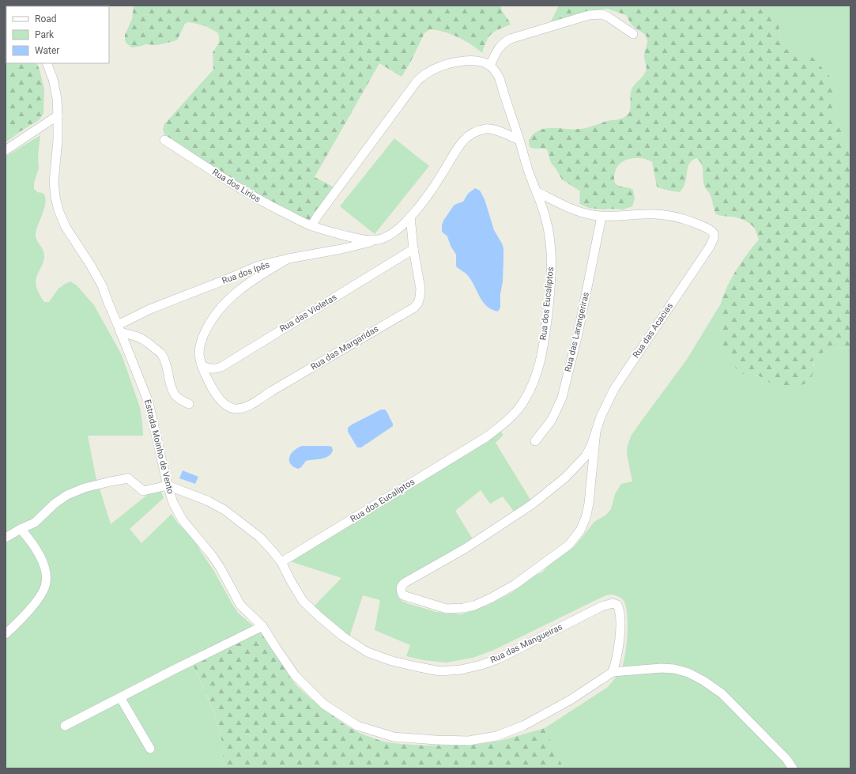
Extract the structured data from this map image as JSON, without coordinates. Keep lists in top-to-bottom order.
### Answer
{
  "streets": {
    "street": [
      "Rua dos Lirios",
      "Rua dos Ipês",
      "Rua dos Eucaliptos",
      "Rua das Violetas",
      "Rua das Acacias",
      "Rua das Larangeriras",
      "Rua das Margaridas",
      "Estrada Moinho de Vento",
      "Rua das Mangueiras"
    ]
  },
  "crossings": [
    ["Rua dos Lirios", "Rua dos Ipês"],
    ["Rua dos Ipês", "Rua dos Eucaliptos"],
    ["Rua dos Ipês", "Rua das Margaridas"],
    ["Rua dos Ipês", "Estrada Moinho de Vento"],
    ["Rua dos Eucaliptos", "Rua das Mangueiras"],
    ["Rua das Violetas", "Rua das Margaridas"],
    ["Rua das Acacias", "Rua das Larangeriras"],
    ["Estrada Moinho de Vento", "Rua das Mangueiras"]
  ],
  "legend": ["Road", "Park", "Water"]
}
